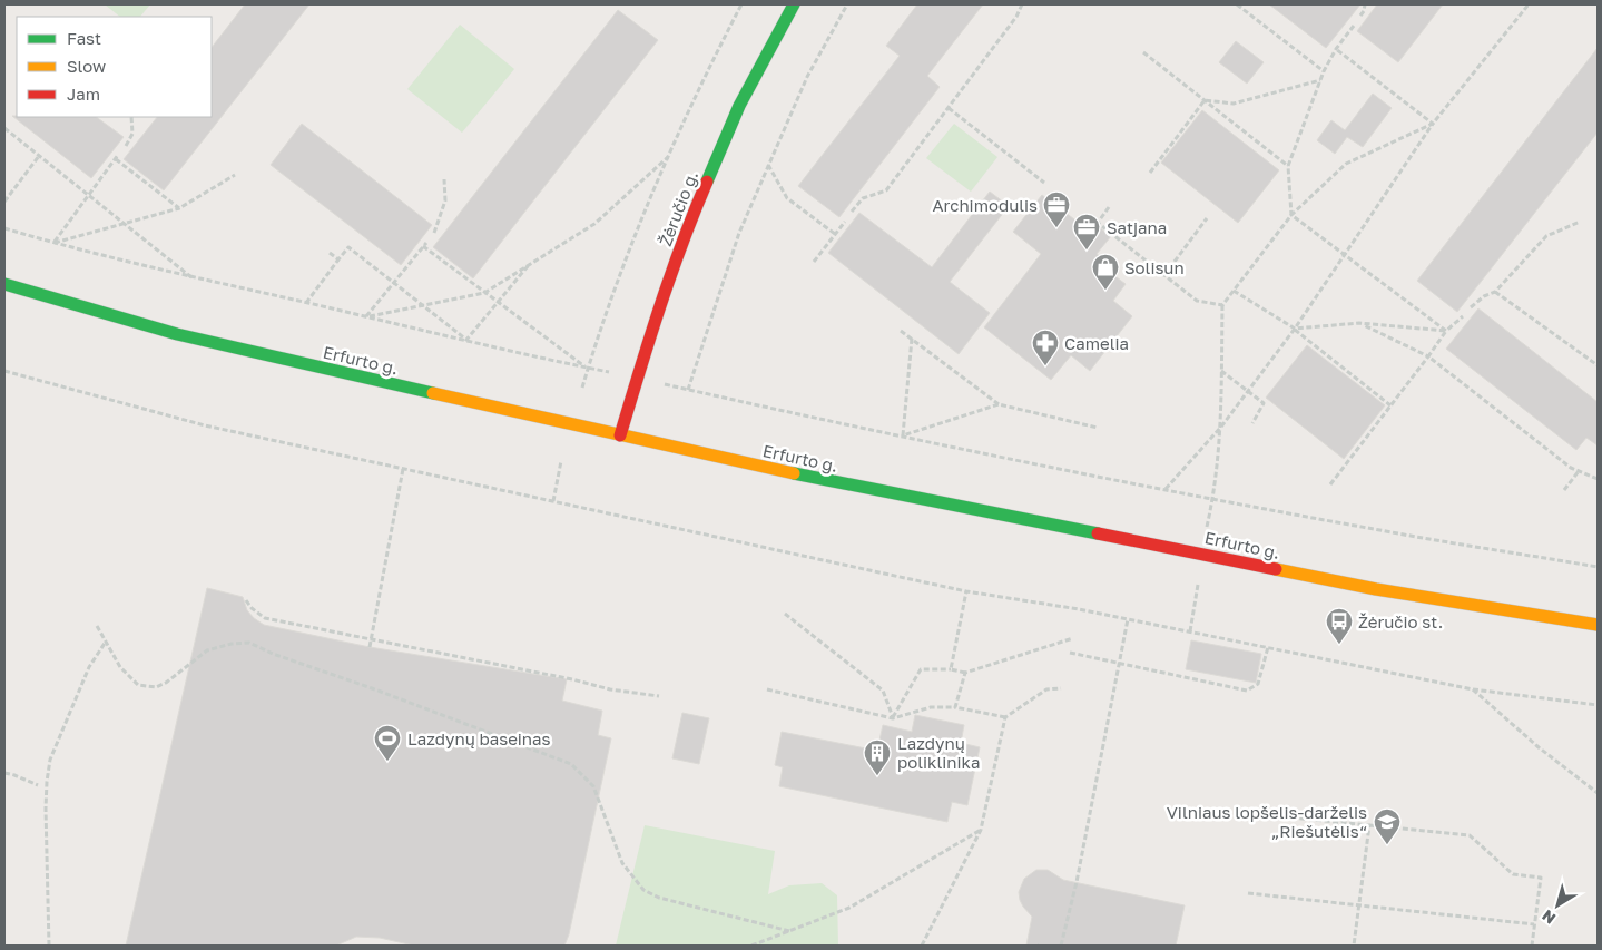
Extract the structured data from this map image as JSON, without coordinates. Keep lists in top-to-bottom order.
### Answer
{
  "streets": {
    "street": ["Žėručio g.", "Erfurto g."]
  },
  "crossings": [
    ["Žėručio g.", "Erfurto g."]
  ],
  "places": {
    "office": ["Archimodulis", "Satjana"],
    "shop": ["Solisun"],
    "pharmacy": ["Camelia"],
    "bus stop": ["Žėručio st."],
    "sports": ["Lazdynų baseinas"],
    "building": ["Lazdynų poliklinika"],
    "school or university": ["Vilniaus lopšelis-darželis „Riešutėlis“"]
  },
  "legend": ["Fast", "Slow", "Jam"],
  "north": "bottom left"
}
